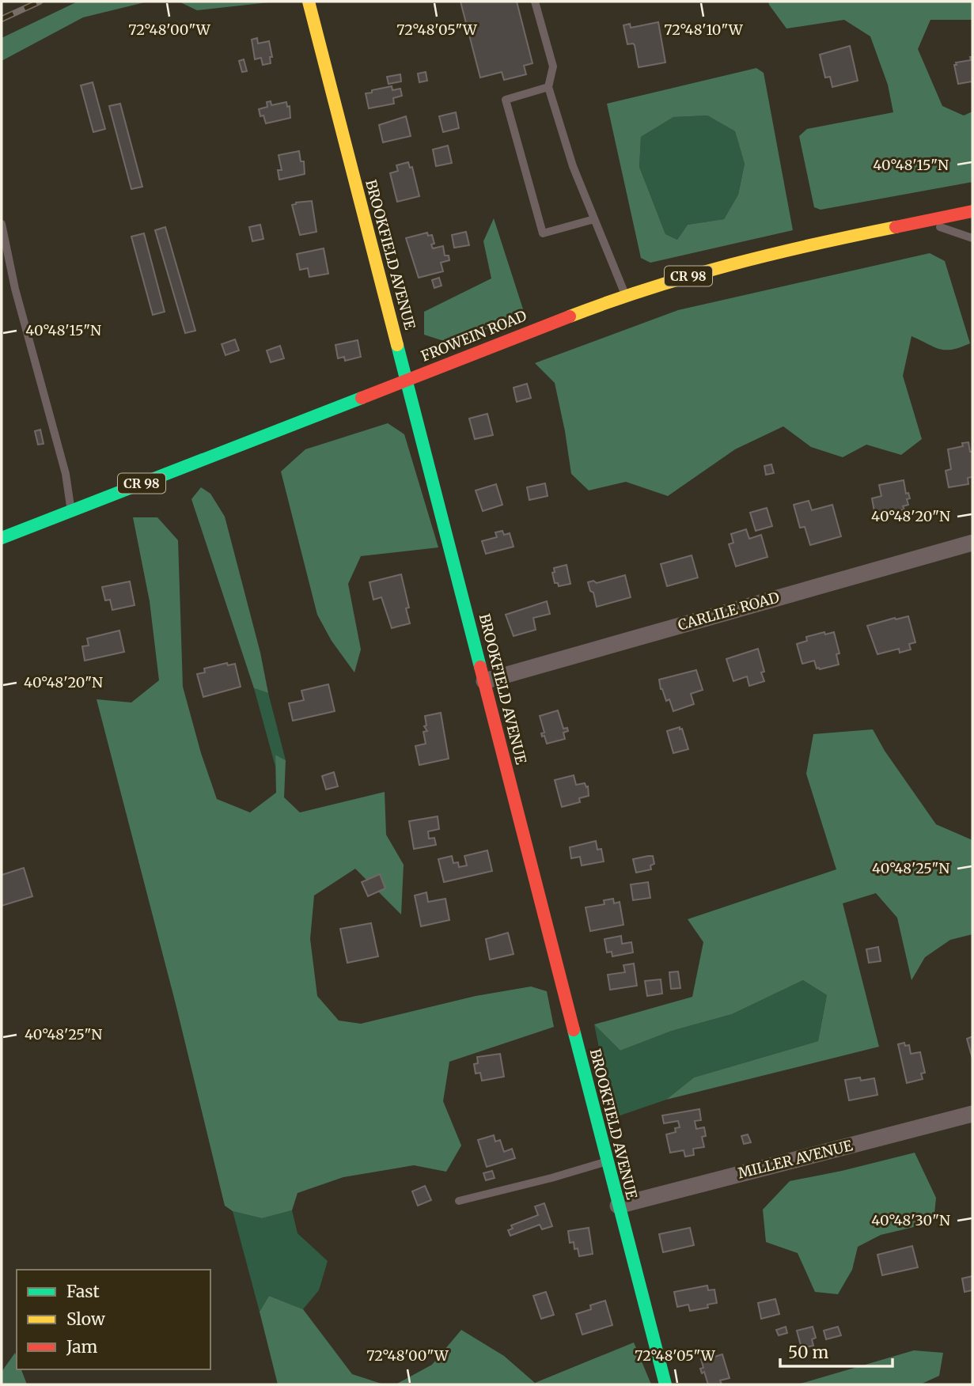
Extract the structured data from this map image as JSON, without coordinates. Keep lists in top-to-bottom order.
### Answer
{
  "streets": {
    "main road": ["BROOKFIELD AVENUE", "CR 98", "FROWEIN ROAD"],
    "street": ["CARLILE ROAD", "MILLER AVENUE"]
  },
  "crossings": [
    ["BROOKFIELD AVENUE", "FROWEIN ROAD"],
    ["BROOKFIELD AVENUE", "CARLILE ROAD"],
    ["BROOKFIELD AVENUE", "MILLER AVENUE"]
  ],
  "legend": ["Fast", "Slow", "Jam"],
  "scale_bar": "50 m",
  "coordinates": [
    "72°48'00\"W",
    "72°48'05\"W",
    "72°48'10\"W",
    "40°48'15\"N",
    "40°48'20\"N",
    "40°48'25\"N",
    "40°48'30\"N"
  ]
}
